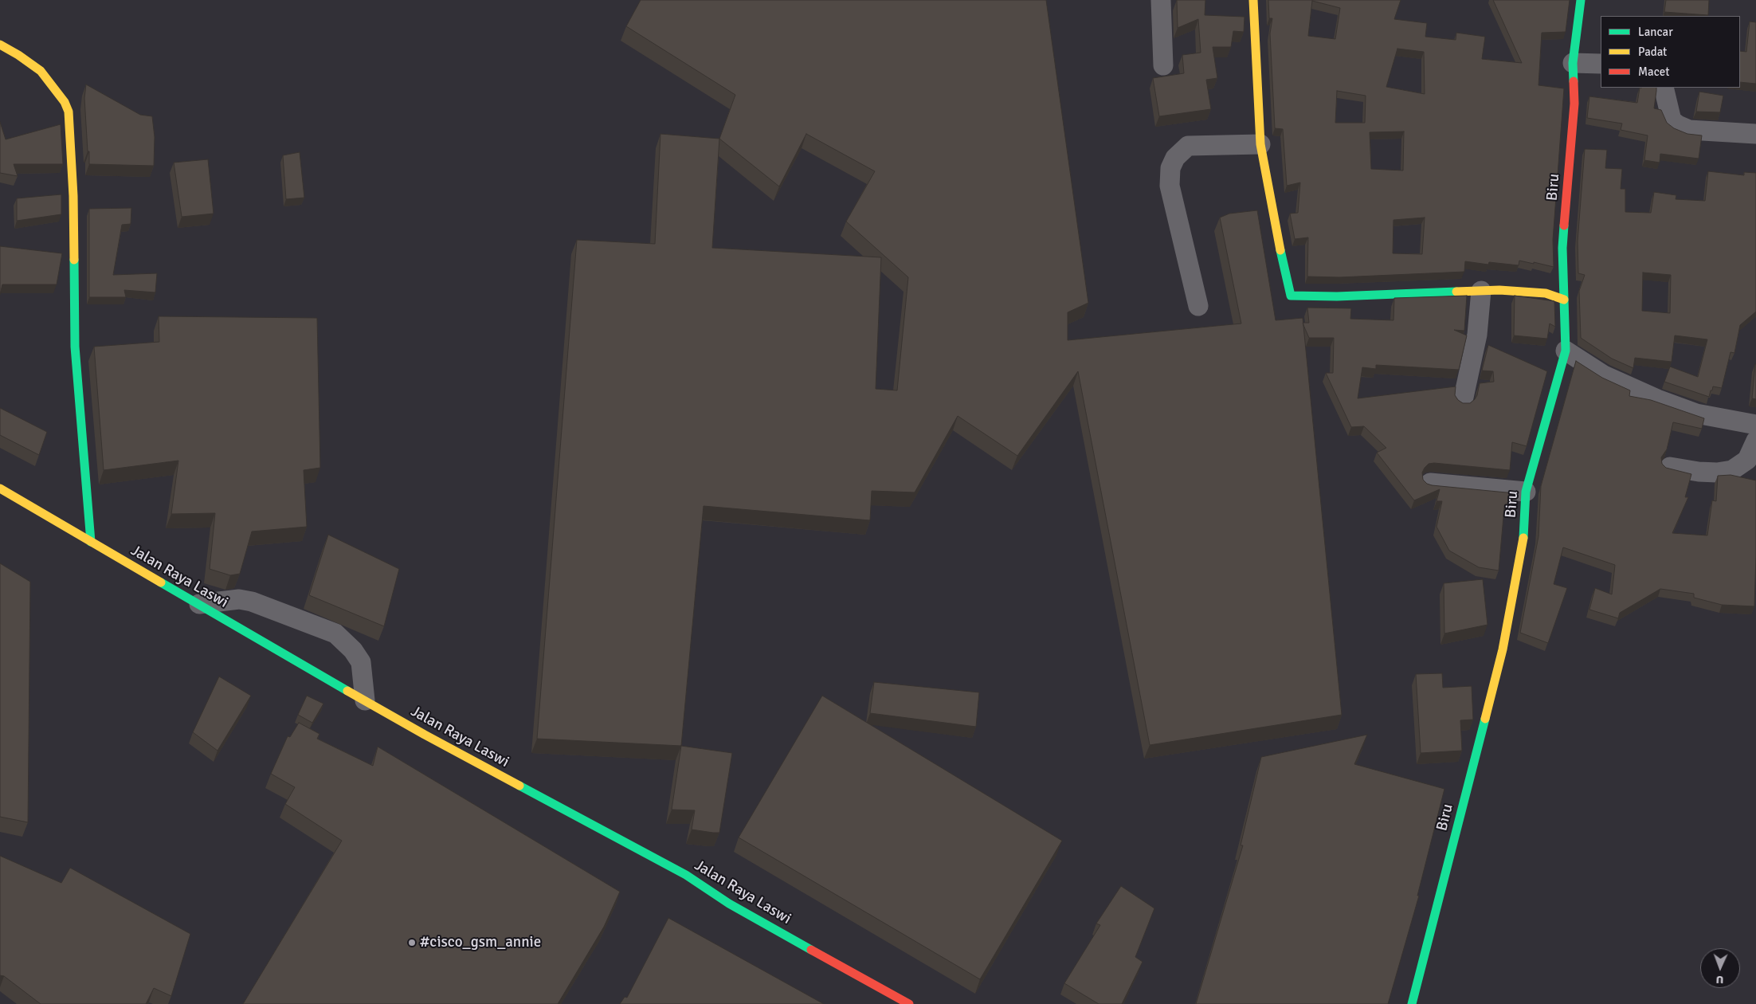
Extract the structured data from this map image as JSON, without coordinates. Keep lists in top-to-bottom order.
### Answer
{
  "streets": {
    "street": ["Biru", "Jalan Raya Laswi"]
  },
  "places": ["#cisco_gsm_annie"],
  "legend": ["Lancar", "Padat", "Macet"],
  "north": "bottom"
}
